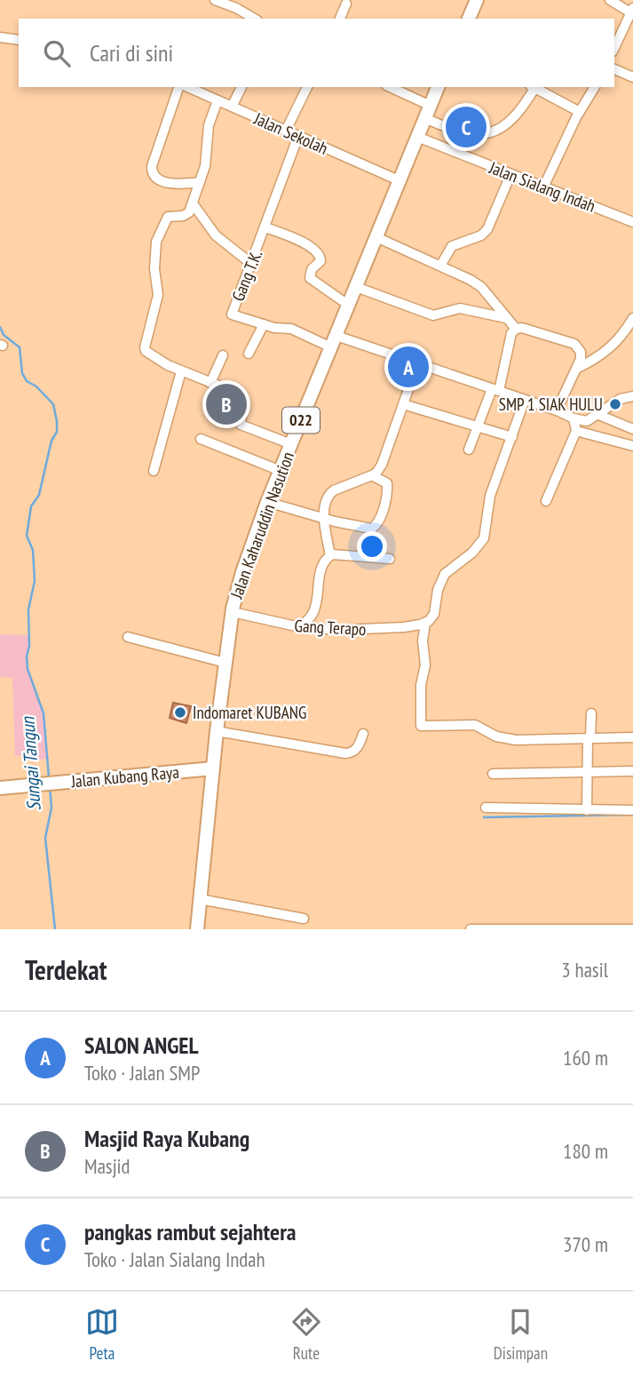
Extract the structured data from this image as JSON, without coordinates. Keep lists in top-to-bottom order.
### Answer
{
  "streets": {
    "highway": ["022", "Jalan Kaharuddin Nasution", "Jalan Kubang Raya"],
    "street": [
      "Jalan Sekolah",
      "Jalan Sialang Indah",
      "Gang T.K.",
      "Gang Terapo"
    ]
  },
  "crossings": [
    ["Jalan Sekolah", "Gang T.K."],
    ["Jalan Sekolah", "Jalan Kaharuddin Nasution"],
    ["Jalan Sialang Indah", "Jalan Kaharuddin Nasution"],
    ["Gang T.K.", "Jalan Kaharuddin Nasution"],
    ["022", "Jalan Kaharuddin Nasution"],
    ["022", "Jalan Kubang Raya"],
    ["Jalan Kaharuddin Nasution", "Gang Terapo"],
    ["Jalan Kaharuddin Nasution", "Jalan Kubang Raya"]
  ],
  "water": ["Sungai Tangun"],
  "places": ["SMP 1 SIAK HULU", "Indomaret KUBANG"],
  "page": {
    "search": "Cari di sini",
    "pins": ["C", "A", "B"],
    "heading": ["Terdekat", "3 hasil"],
    "list": [
      {
        "mark": "A",
        "name": "SALON ANGEL",
        "note": "Toko · Jalan SMP",
        "value": "160 m"
      },
      {
        "mark": "B",
        "name": "Masjid Raya Kubang",
        "note": "Masjid",
        "value": "180 m"
      },
      {
        "mark": "C",
        "name": "pangkas rambut sejahtera",
        "note": "Toko · Jalan Sialang Indah",
        "value": "370 m"
      }
    ],
    "nav": ["Peta", "Rute", "Disimpan"]
  }
}
